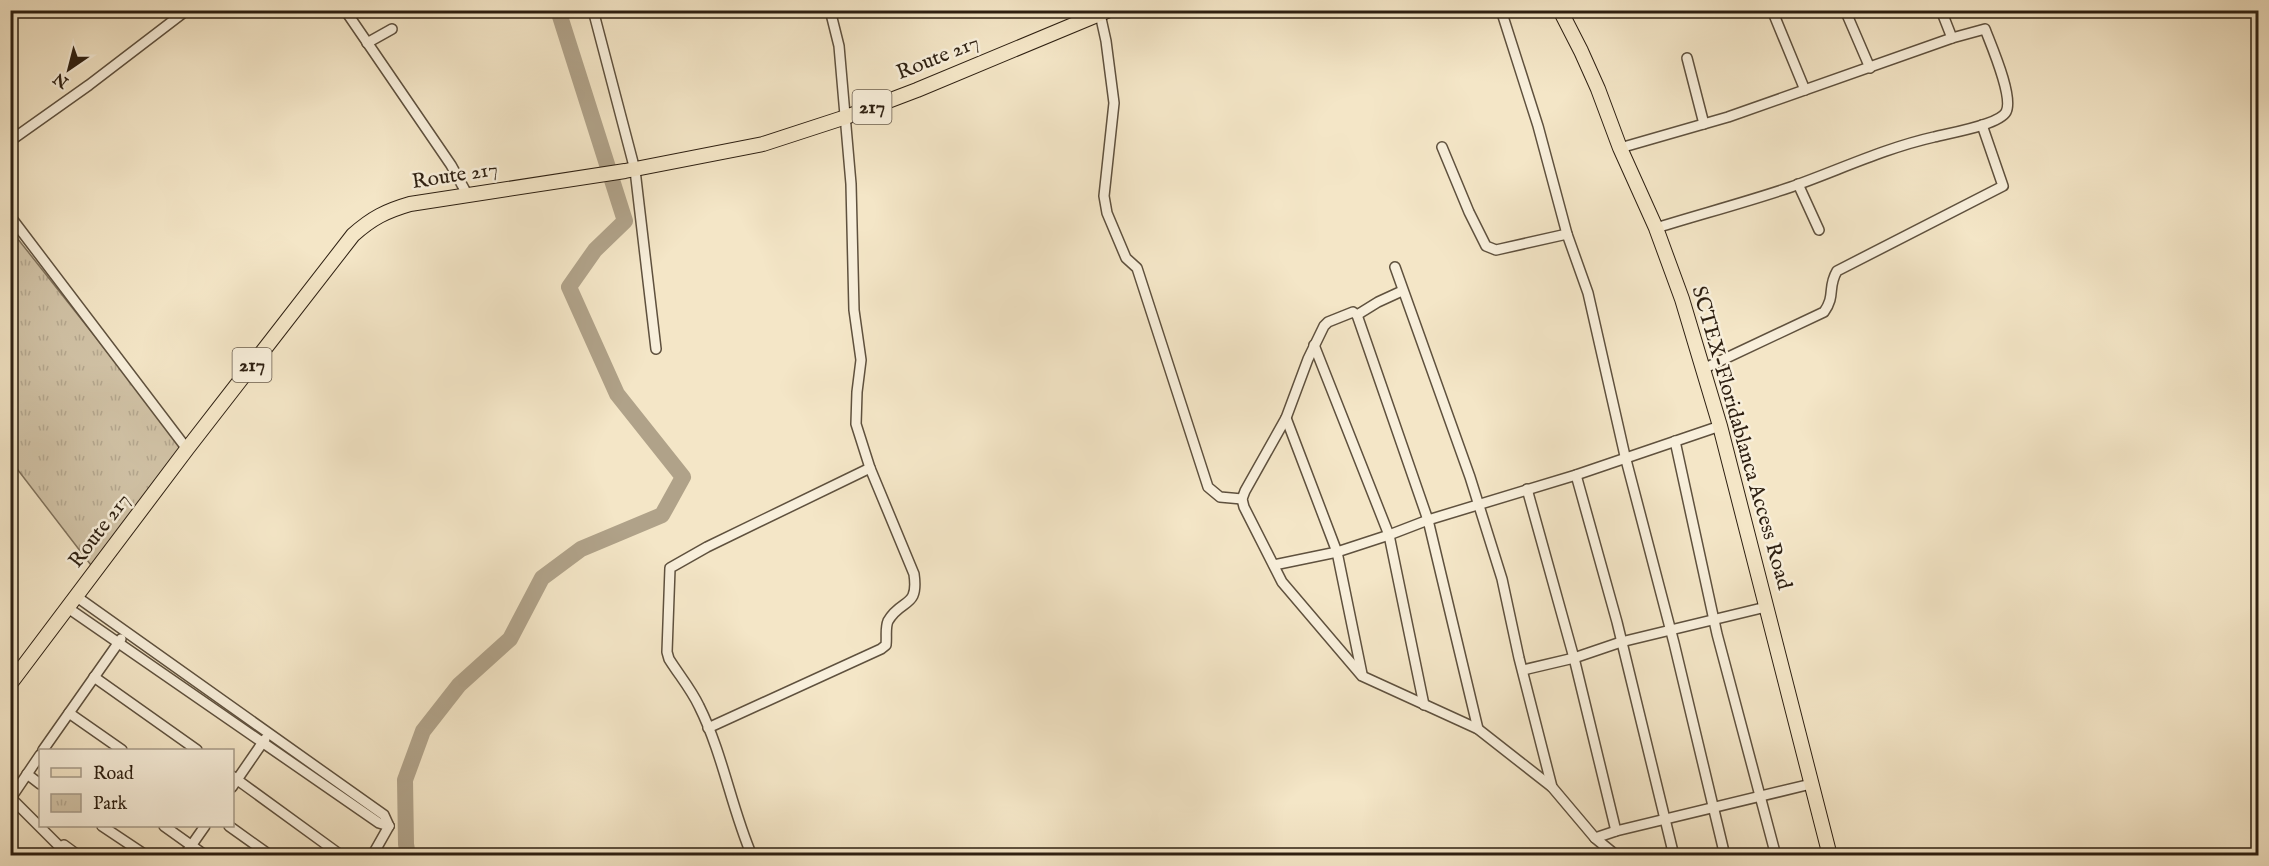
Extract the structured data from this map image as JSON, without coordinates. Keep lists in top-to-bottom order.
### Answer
{
  "streets": {
    "main road": ["Route 217", "217", "SCTEX-Floridablanca Access Road"]
  },
  "legend": ["Road", "Park"],
  "north": "bottom left"
}
